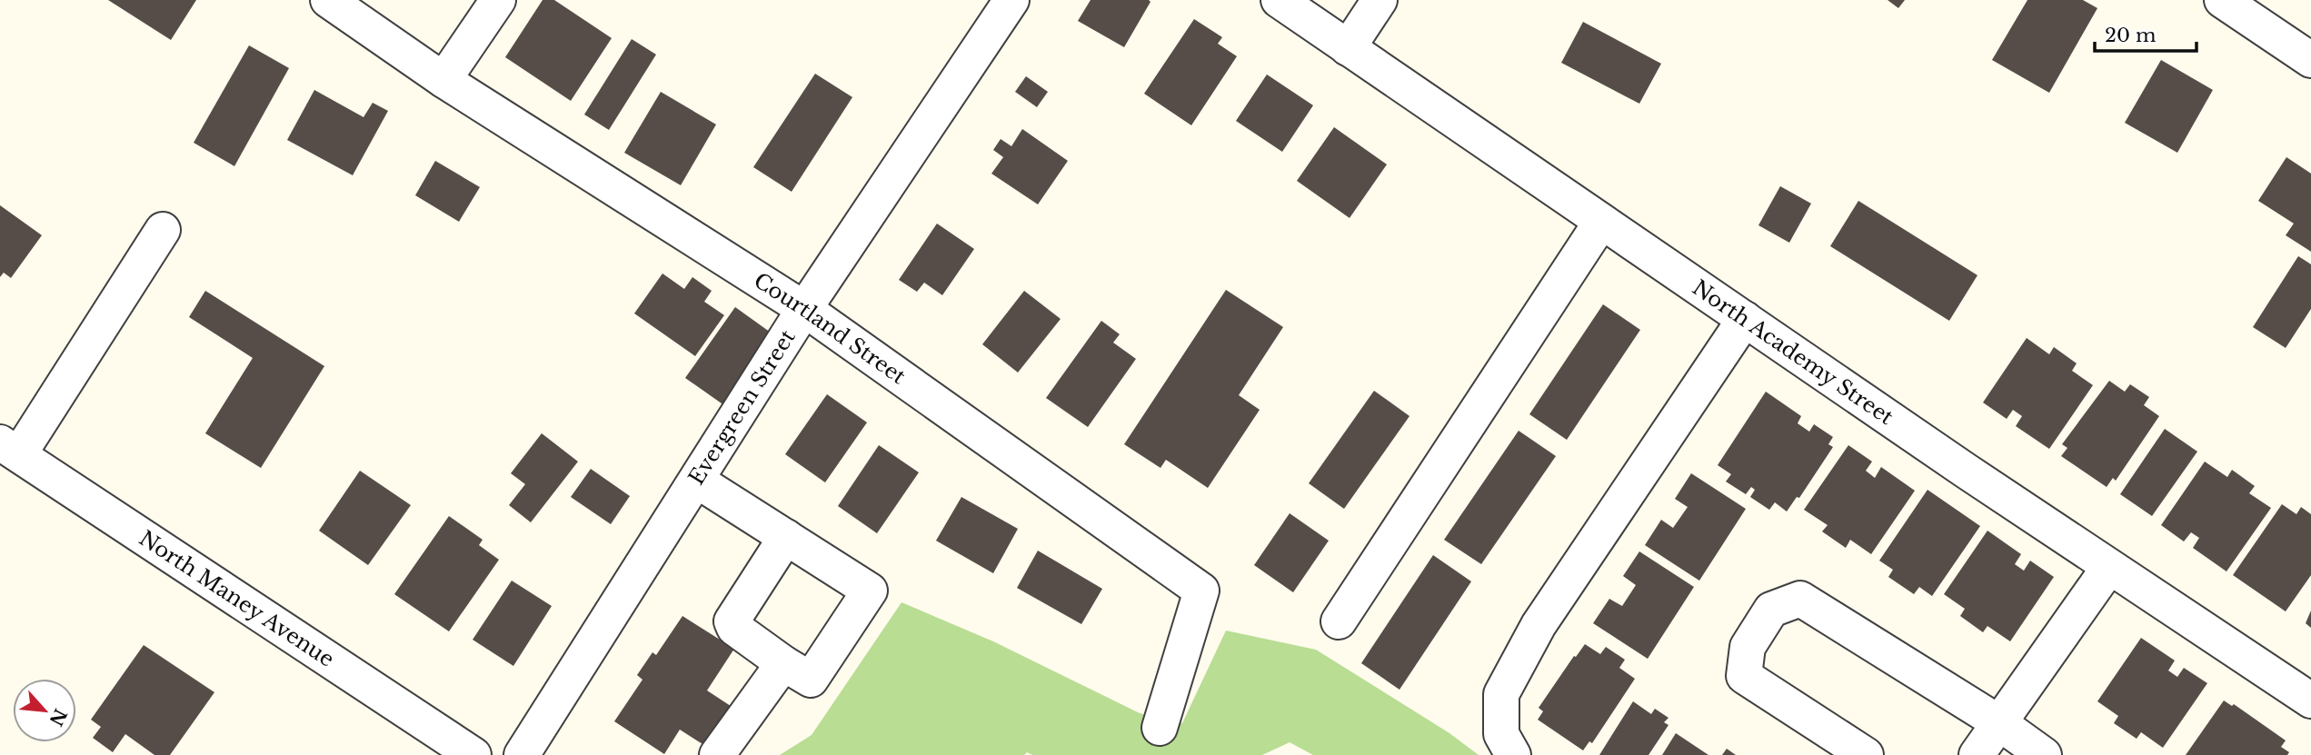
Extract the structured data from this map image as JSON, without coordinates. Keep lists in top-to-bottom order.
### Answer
{
  "streets": {
    "street": [
      "Courtland Street",
      "North Academy Street",
      "Evergreen Street",
      "North Maney Avenue"
    ]
  },
  "crossings": [
    ["Courtland Street", "Evergreen Street"]
  ],
  "scale_bar": "20 m",
  "north": "bottom right"
}
